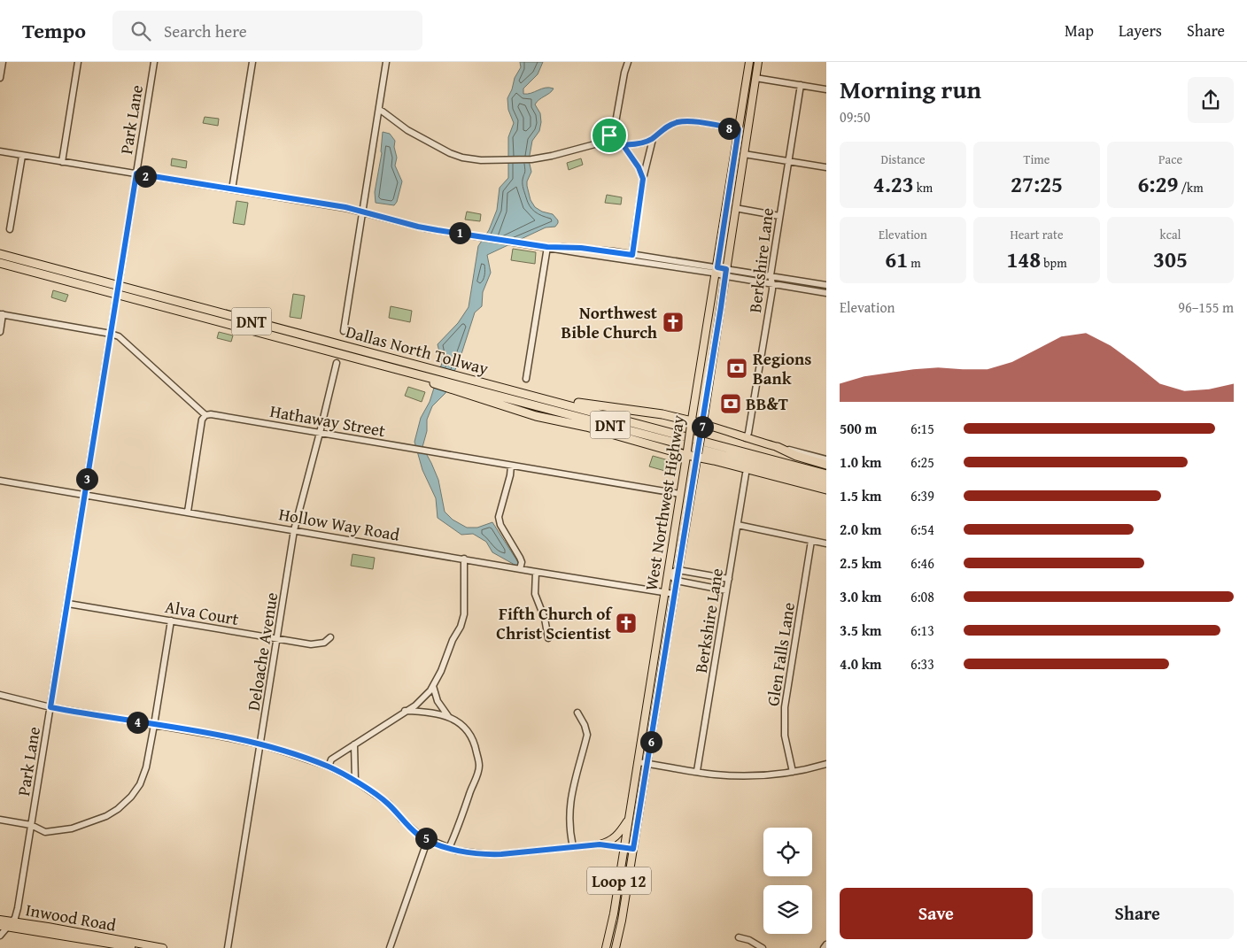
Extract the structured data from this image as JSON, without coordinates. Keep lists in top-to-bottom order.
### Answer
{
  "streets": {
    "highway": ["DNT", "Dallas North Tollway"],
    "main road": ["West Northwest Highway", "Loop 12", "Inwood Road"],
    "street": [
      "Park Lane",
      "Berkshire Lane",
      "Hathaway Street",
      "Hollow Way Road",
      "Alva Court",
      "Deloache Avenue",
      "Glen Falls Lane"
    ]
  },
  "crossings": [
    ["Park Lane", "Hollow Way Road"],
    ["Park Lane", "Alva Court"],
    ["Park Lane", "Inwood Road"],
    ["Hathaway Street", "West Northwest Highway"],
    ["Hathaway Street", "Deloache Avenue"],
    ["West Northwest Highway", "Hollow Way Road"],
    ["Hollow Way Road", "Deloache Avenue"],
    ["Alva Court", "Deloache Avenue"]
  ],
  "places": {
    "church": ["Northwest Bible Church", "Fifth Church of Christ Scientist"],
    "bank": ["Regions Bank", "BB&T"]
  },
  "page": {
    "header": "Tempo",
    "search": "Search here",
    "nav": ["Map", "Layers", "Share"],
    "heading": ["Morning run", "09:50"],
    "pins": [
      "8",
      "2",
      "1",
      "7",
      "3",
      "4",
      "6",
      "5"
    ],
    "stats": [
      ["Distance", "4.23 km"],
      ["Time", "27:25"],
      ["Pace", "6:29 /km"],
      ["Elevation", "61 m"],
      ["Heart rate", "148 bpm"],
      ["kcal", "305"]
    ],
    "chart": ["Elevation", "96–155 m"],
    "list": [
      {
        "name": "500 m",
        "note": "6:15"
      },
      {
        "name": "1.0 km",
        "note": "6:25"
      },
      {
        "name": "1.5 km",
        "note": "6:39"
      },
      {
        "name": "2.0 km",
        "note": "6:54"
      },
      {
        "name": "2.5 km",
        "note": "6:46"
      },
      {
        "name": "3.0 km",
        "note": "6:08"
      },
      {
        "name": "3.5 km",
        "note": "6:13"
      },
      {
        "name": "4.0 km",
        "note": "6:33"
      }
    ],
    "buttons": ["Save", "Share"]
  }
}
